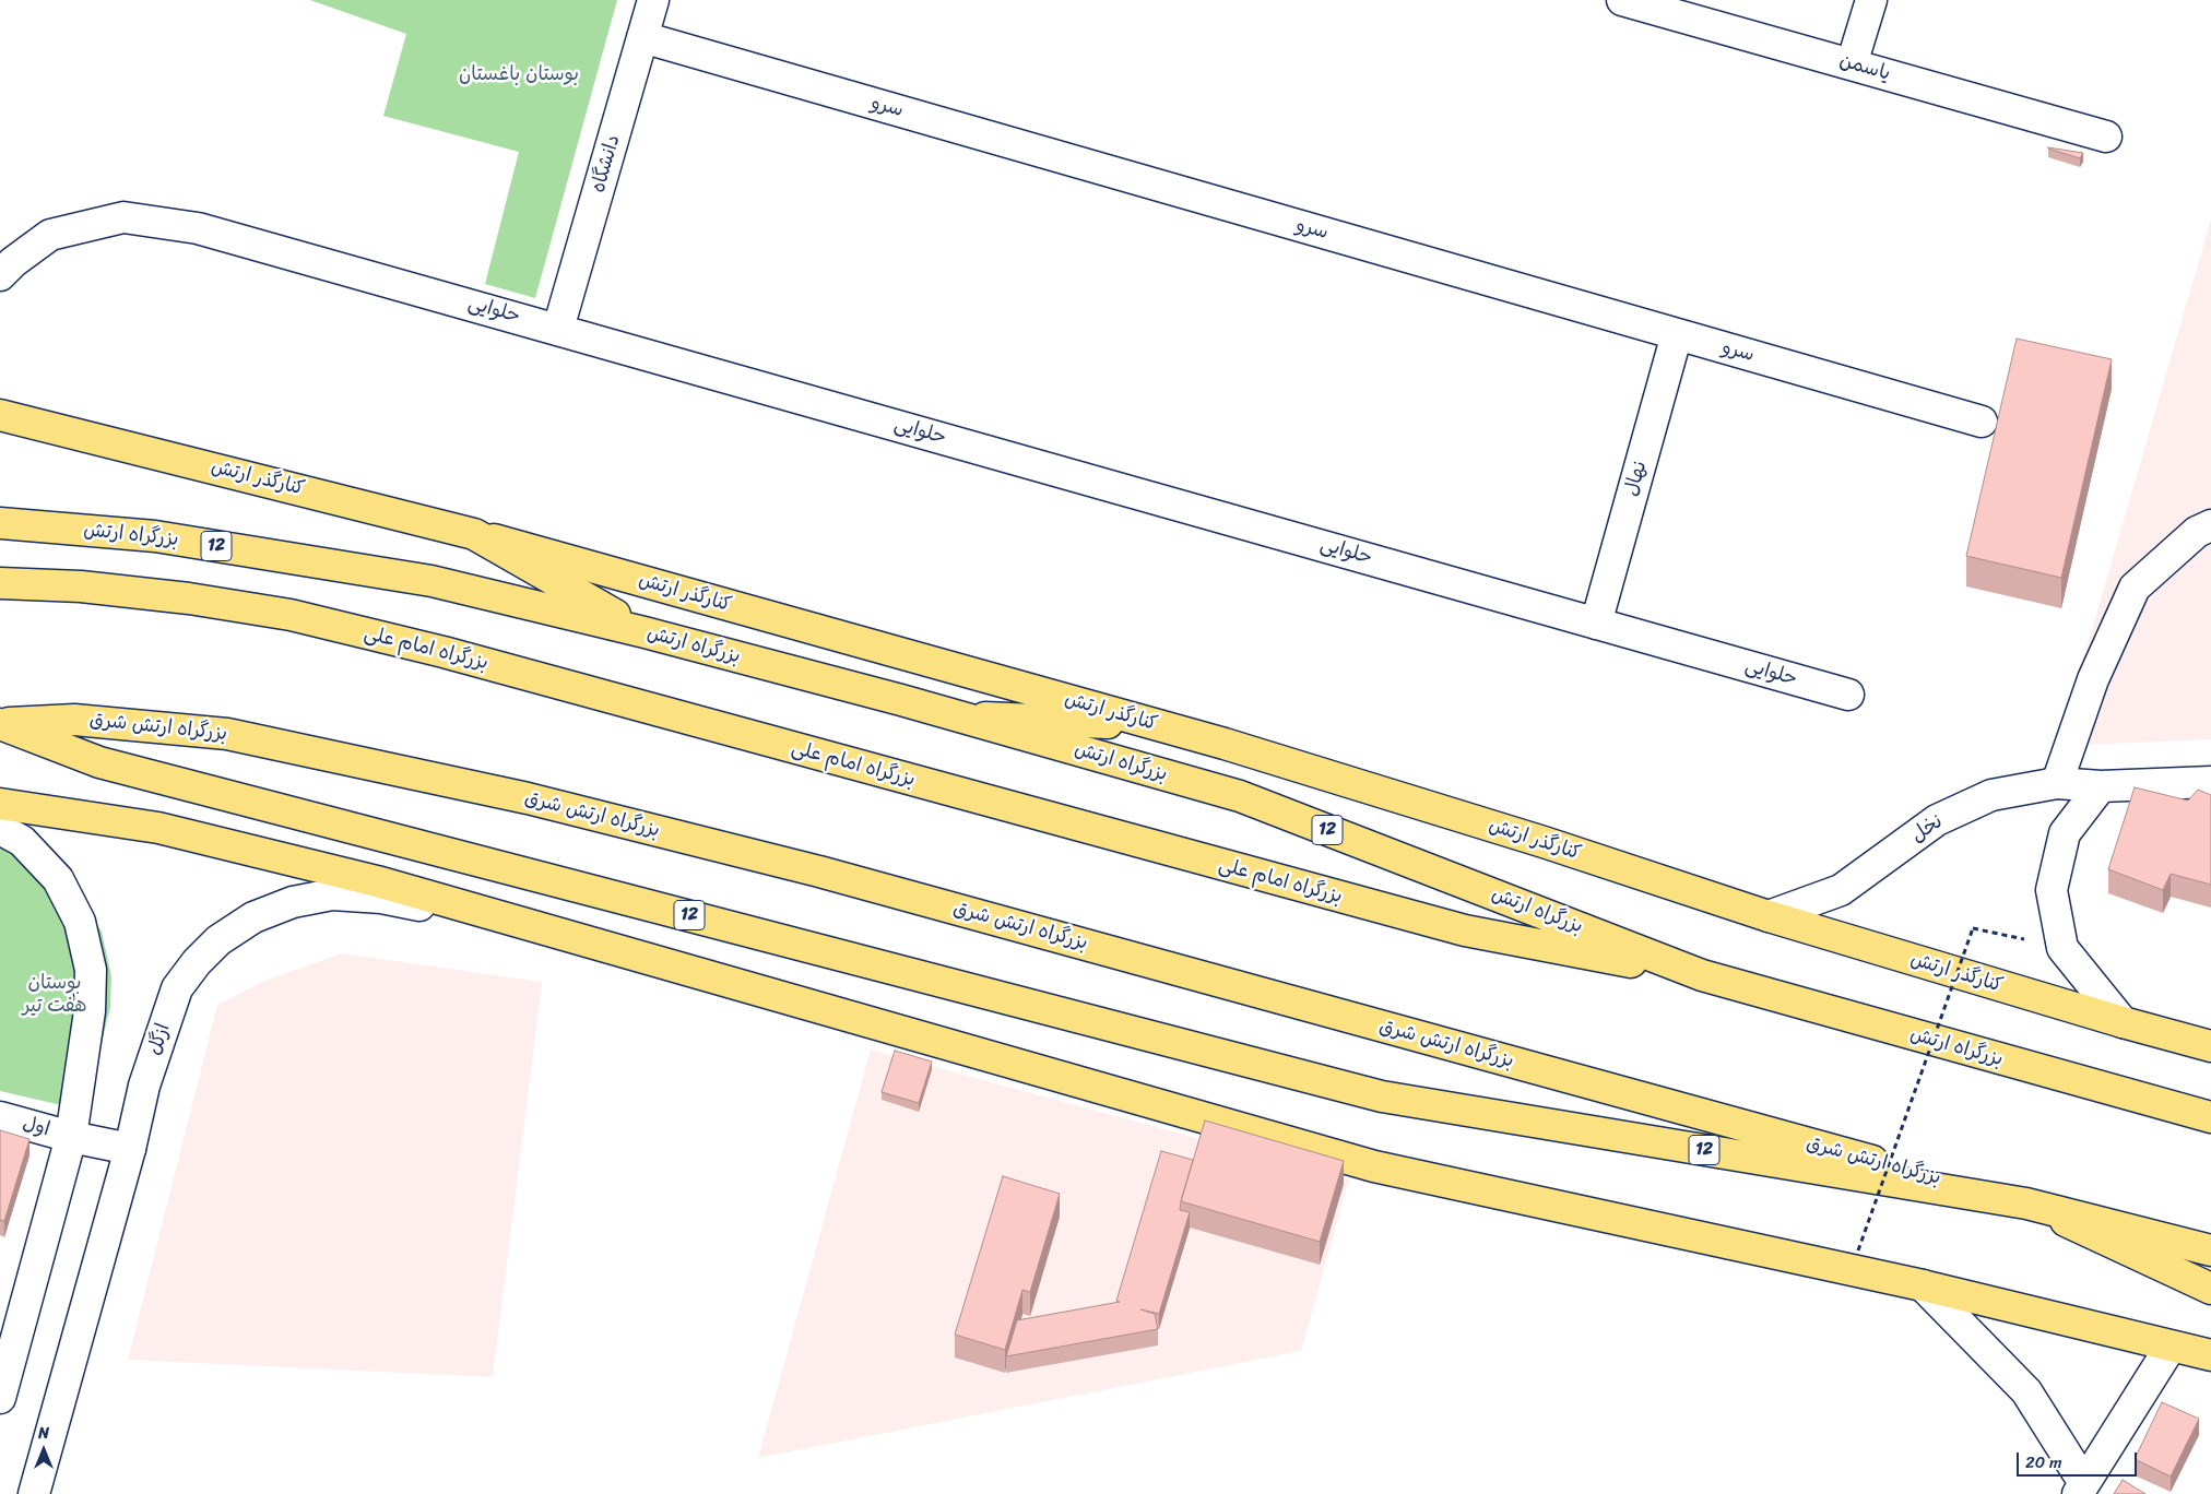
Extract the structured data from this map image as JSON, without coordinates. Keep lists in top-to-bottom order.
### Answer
{
  "streets": {
    "main road": [
      "کنارگذر ارتش",
      "بزرگراه ارتش",
      "12",
      "بزرگراه امام علی",
      "بزرگراه ارتش شرق"
    ],
    "street": [
      "یاسمن",
      "سرو",
      "دانشگاه",
      "حلوایی",
      "نهال",
      "نخل",
      "ازگل",
      "اول"
    ]
  },
  "crossings": [
    ["سرو", "دانشگاه"],
    ["سرو", "نهال"],
    ["دانشگاه", "حلوایی"],
    ["حلوایی", "نهال"],
    ["کنارگذر ارتش", "نخل"],
    ["بزرگراه ارتش", "بزرگراه امام علی"],
    ["12", "بزرگراه ارتش شرق"],
    ["ازگل", "اول"]
  ],
  "parks": ["بوستان باغستان", "بوستان هفت تیر"],
  "scale_bar": "20 m",
  "north": "top"
}
